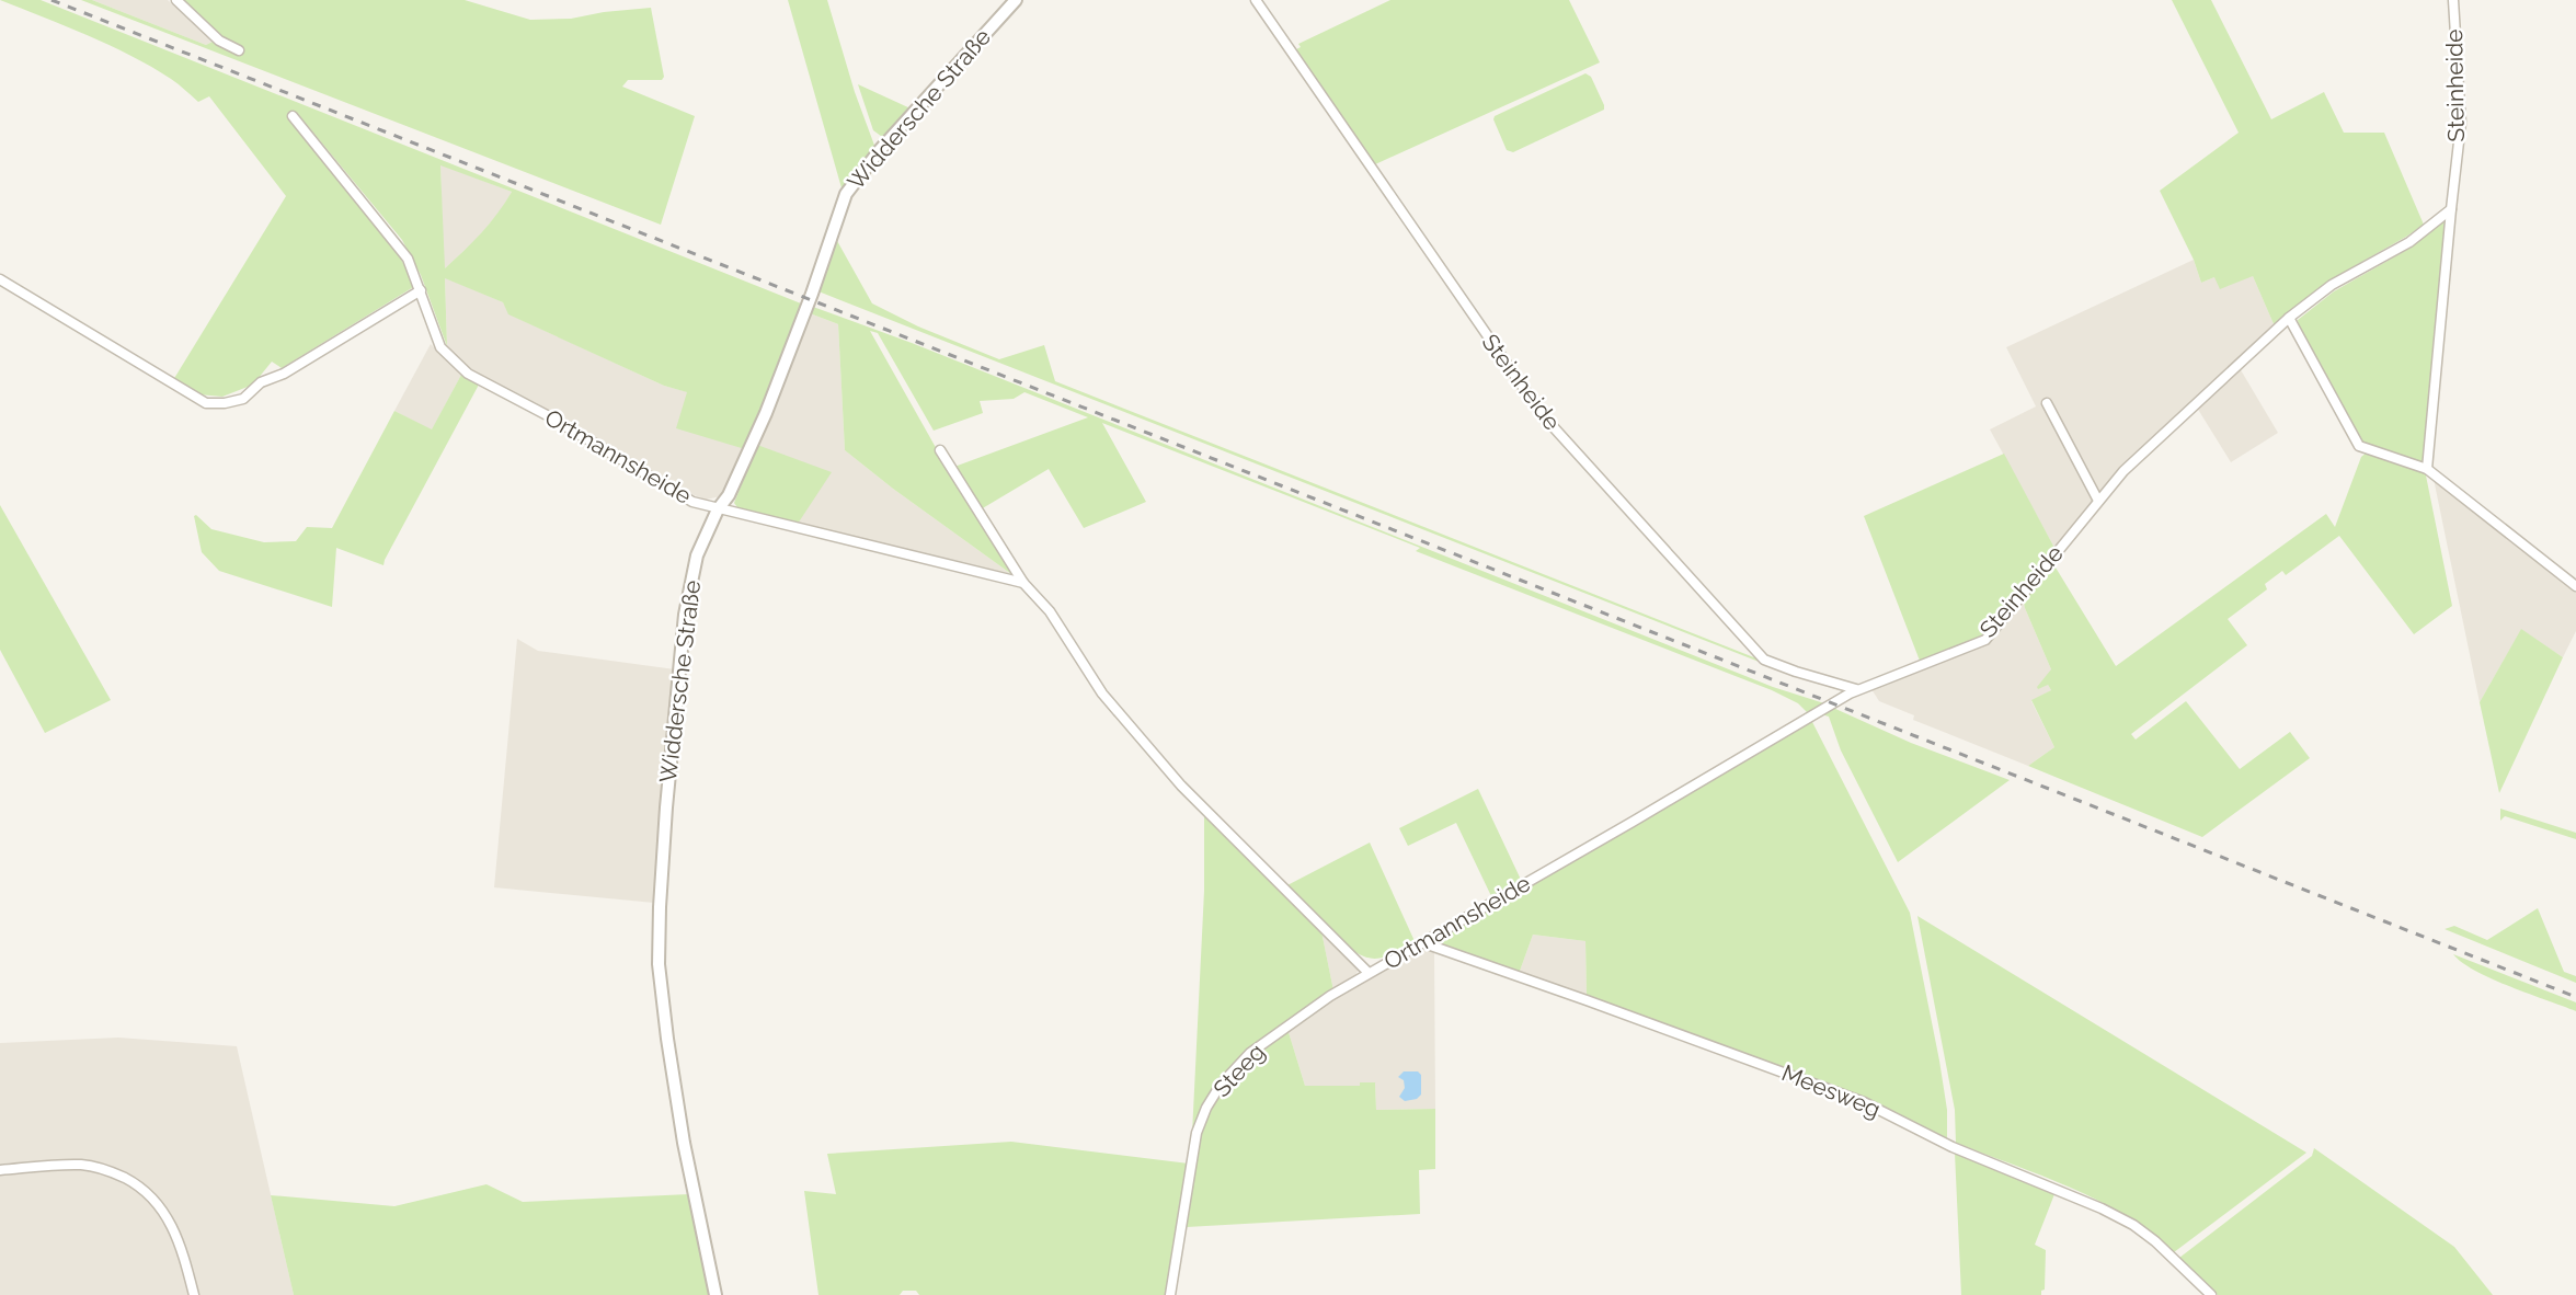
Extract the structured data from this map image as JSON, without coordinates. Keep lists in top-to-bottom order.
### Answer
{
  "streets": {
    "street": [
      "Steinheide",
      "Widdersche Straße",
      "Ortmannsheide",
      "Steeg",
      "Meesweg"
    ]
  },
  "crossings": [
    ["Steinheide", "Ortmannsheide"],
    ["Widdersche Straße", "Ortmannsheide"],
    ["Ortmannsheide", "Steeg"],
    ["Ortmannsheide", "Meesweg"]
  ]
}
